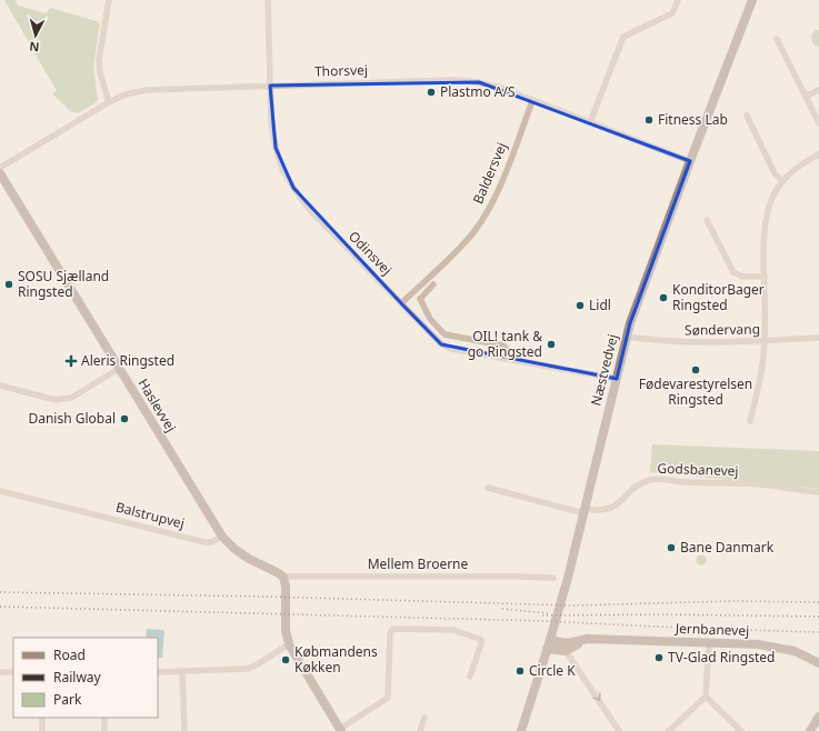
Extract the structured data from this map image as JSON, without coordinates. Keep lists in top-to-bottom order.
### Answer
{
  "streets": {
    "main road": ["Næstvedvej", "Haslevvej", "Jernbanevej"],
    "street": [
      "Thorsvej",
      "Baldersvej",
      "Odinsvej",
      "Søndervang",
      "Godsbanevej",
      "Balstrupvej",
      "Mellem Broerne"
    ]
  },
  "crossings": [
    ["Thorsvej", "Baldersvej"],
    ["Thorsvej", "Odinsvej"],
    ["Thorsvej", "Næstvedvej"],
    ["Baldersvej", "Odinsvej"],
    ["Odinsvej", "Næstvedvej"],
    ["Søndervang", "Næstvedvej"],
    ["Næstvedvej", "Godsbanevej"],
    ["Næstvedvej", "Jernbanevej"],
    ["Haslevvej", "Balstrupvej"]
  ],
  "places": {
    "other": [
      "Plastmo A/S",
      "Fitness Lab",
      "SOSU Sjælland Ringsted",
      "KonditorBager Ringsted",
      "Lidl",
      "OIL! tank & go Ringsted",
      "Fødevarestyrelsen Ringsted",
      "Danish Global",
      "Bane Danmark",
      "TV-Glad Ringsted",
      "Købmandens Køkken",
      "Circle K"
    ],
    "health": ["Aleris Ringsted"]
  },
  "legend": ["Road", "Railway", "Park"],
  "north": "bottom"
}
